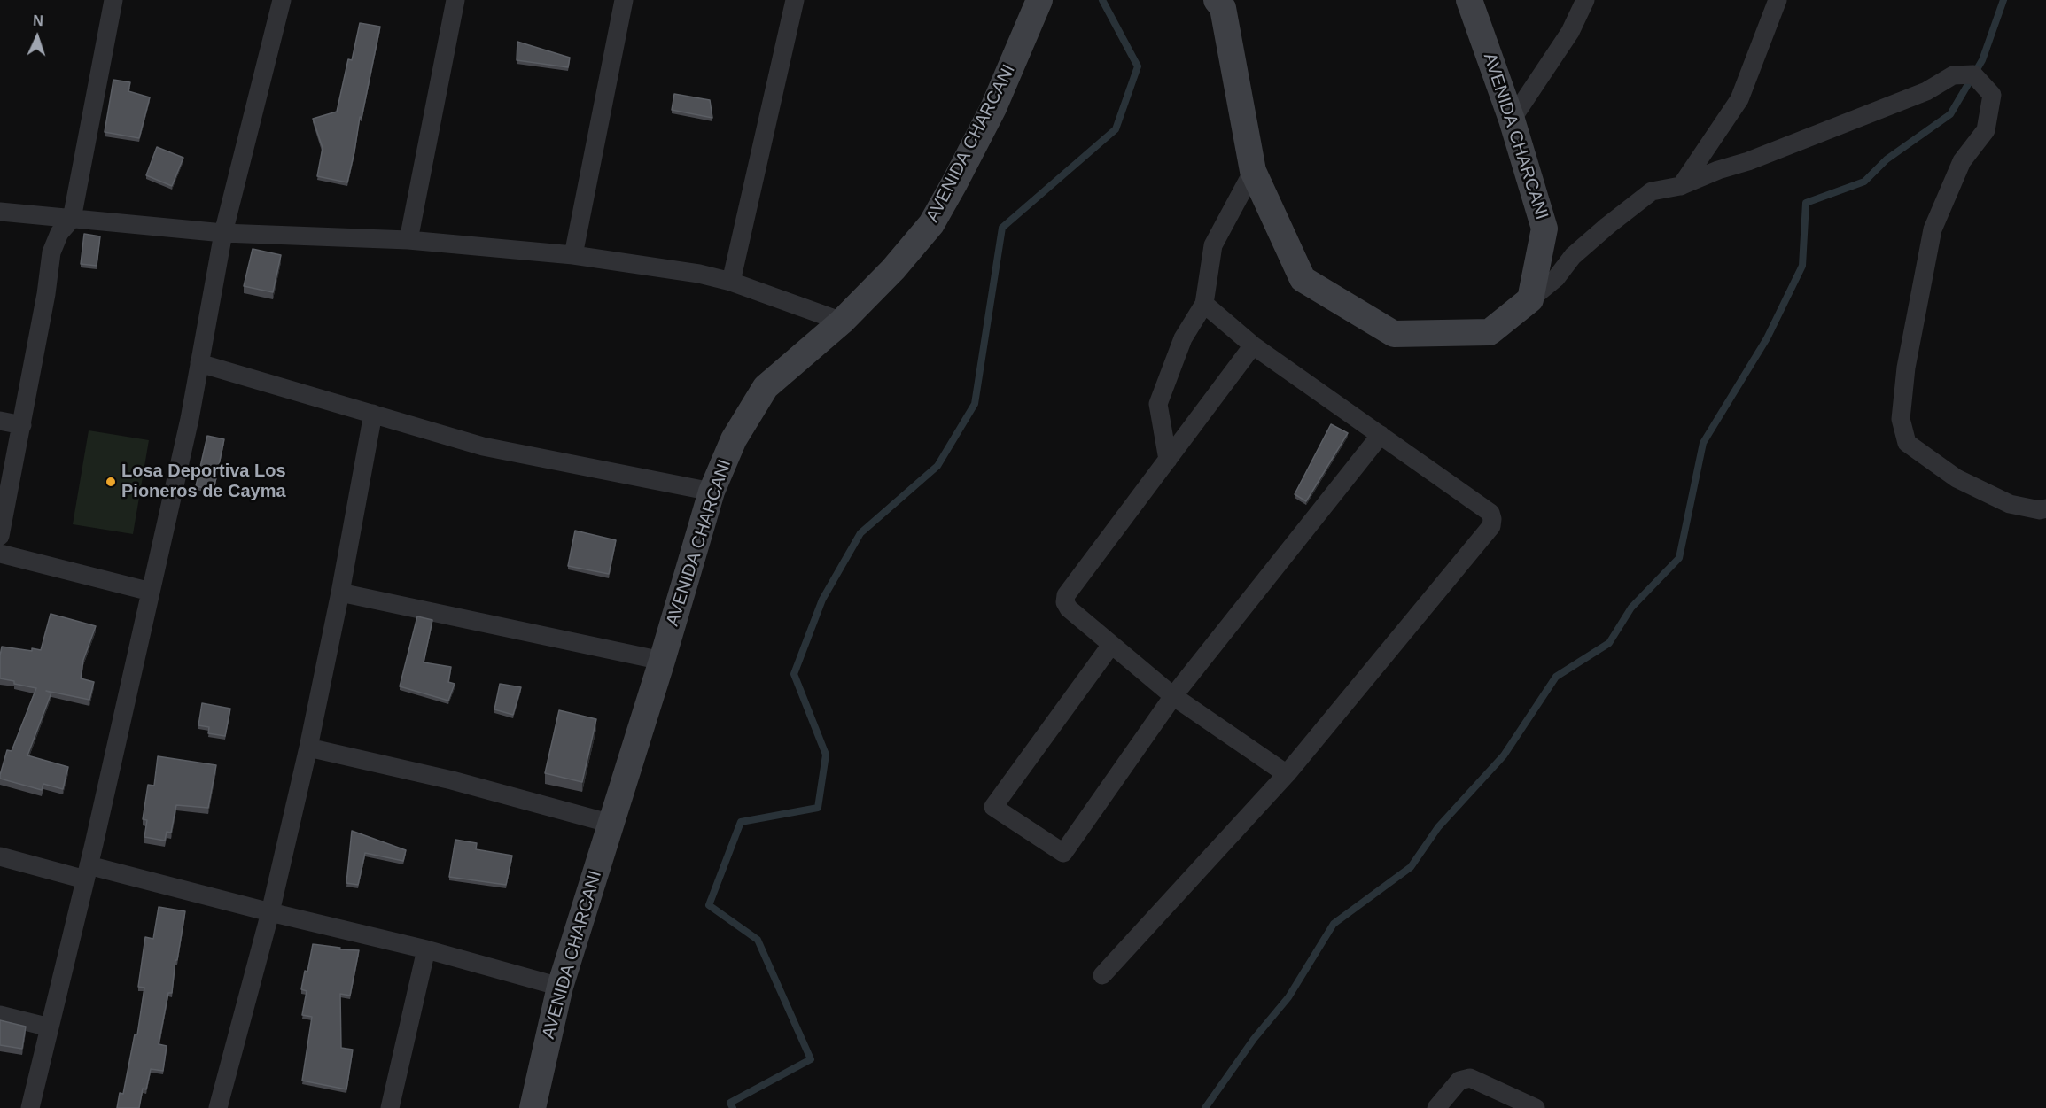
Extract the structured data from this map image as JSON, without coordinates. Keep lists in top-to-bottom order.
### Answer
{
  "streets": {
    "main road": ["AVENIDA CHARCANI"]
  },
  "places": ["Losa Deportiva Los Pioneros de Cayma"],
  "north": "top"
}
